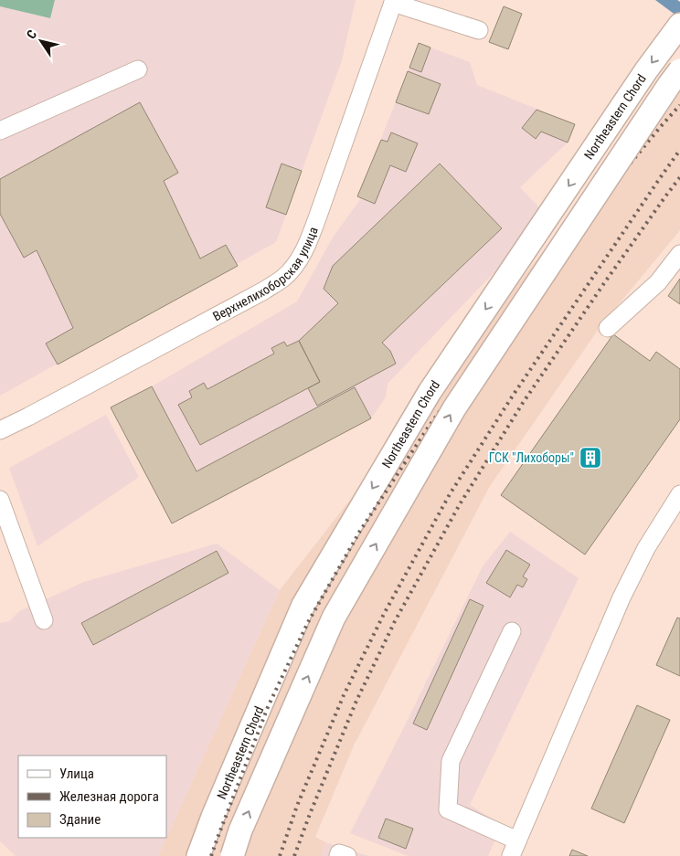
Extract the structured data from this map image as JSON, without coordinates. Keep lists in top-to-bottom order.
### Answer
{
  "streets": {
    "main road": ["Northeastern Chord"],
    "street": ["Верхнелихоборская улица"]
  },
  "places": {
    "building": ["ГСК \"Лихоборы\""]
  },
  "legend": ["Улица", "Железная дорога", "Здание"],
  "north": "top left"
}
